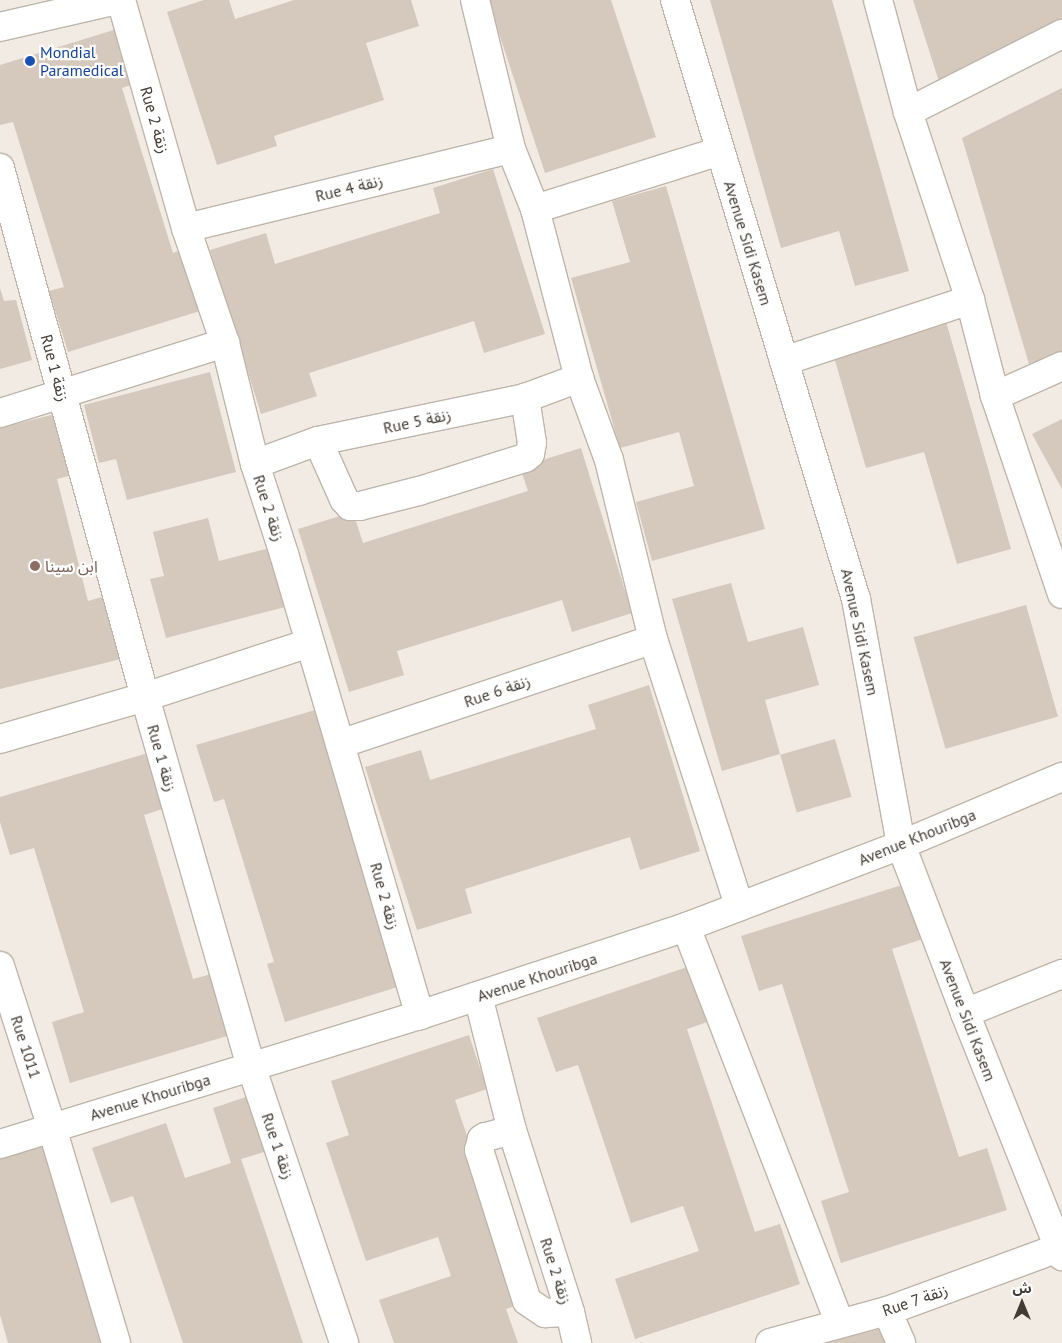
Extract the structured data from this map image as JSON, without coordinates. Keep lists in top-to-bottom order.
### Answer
{
  "streets": {
    "street": [
      "Rue 2 زنقة",
      "Rue 4 زنقة",
      "Avenue Sidi Kasem",
      "Rue 1 زنقة",
      "Rue 5 زنقة",
      "Rue 6 زنقة",
      "Avenue Khouribga",
      "Rue 1011",
      "Rue 7 زنقة"
    ]
  },
  "crossings": [
    ["Rue 2 زنقة", "Rue 4 زنقة"],
    ["Rue 2 زنقة", "Rue 5 زنقة"],
    ["Rue 2 زنقة", "Rue 6 زنقة"],
    ["Rue 2 زنقة", "Avenue Khouribga"],
    ["Avenue Sidi Kasem", "Avenue Khouribga"],
    ["Avenue Sidi Kasem", "Rue 7 زنقة"],
    ["Rue 1 زنقة", "Avenue Khouribga"],
    ["Avenue Khouribga", "Rue 1011"]
  ],
  "places": ["Mondial Paramedical", "ابن سينا"],
  "north": "top"
}
